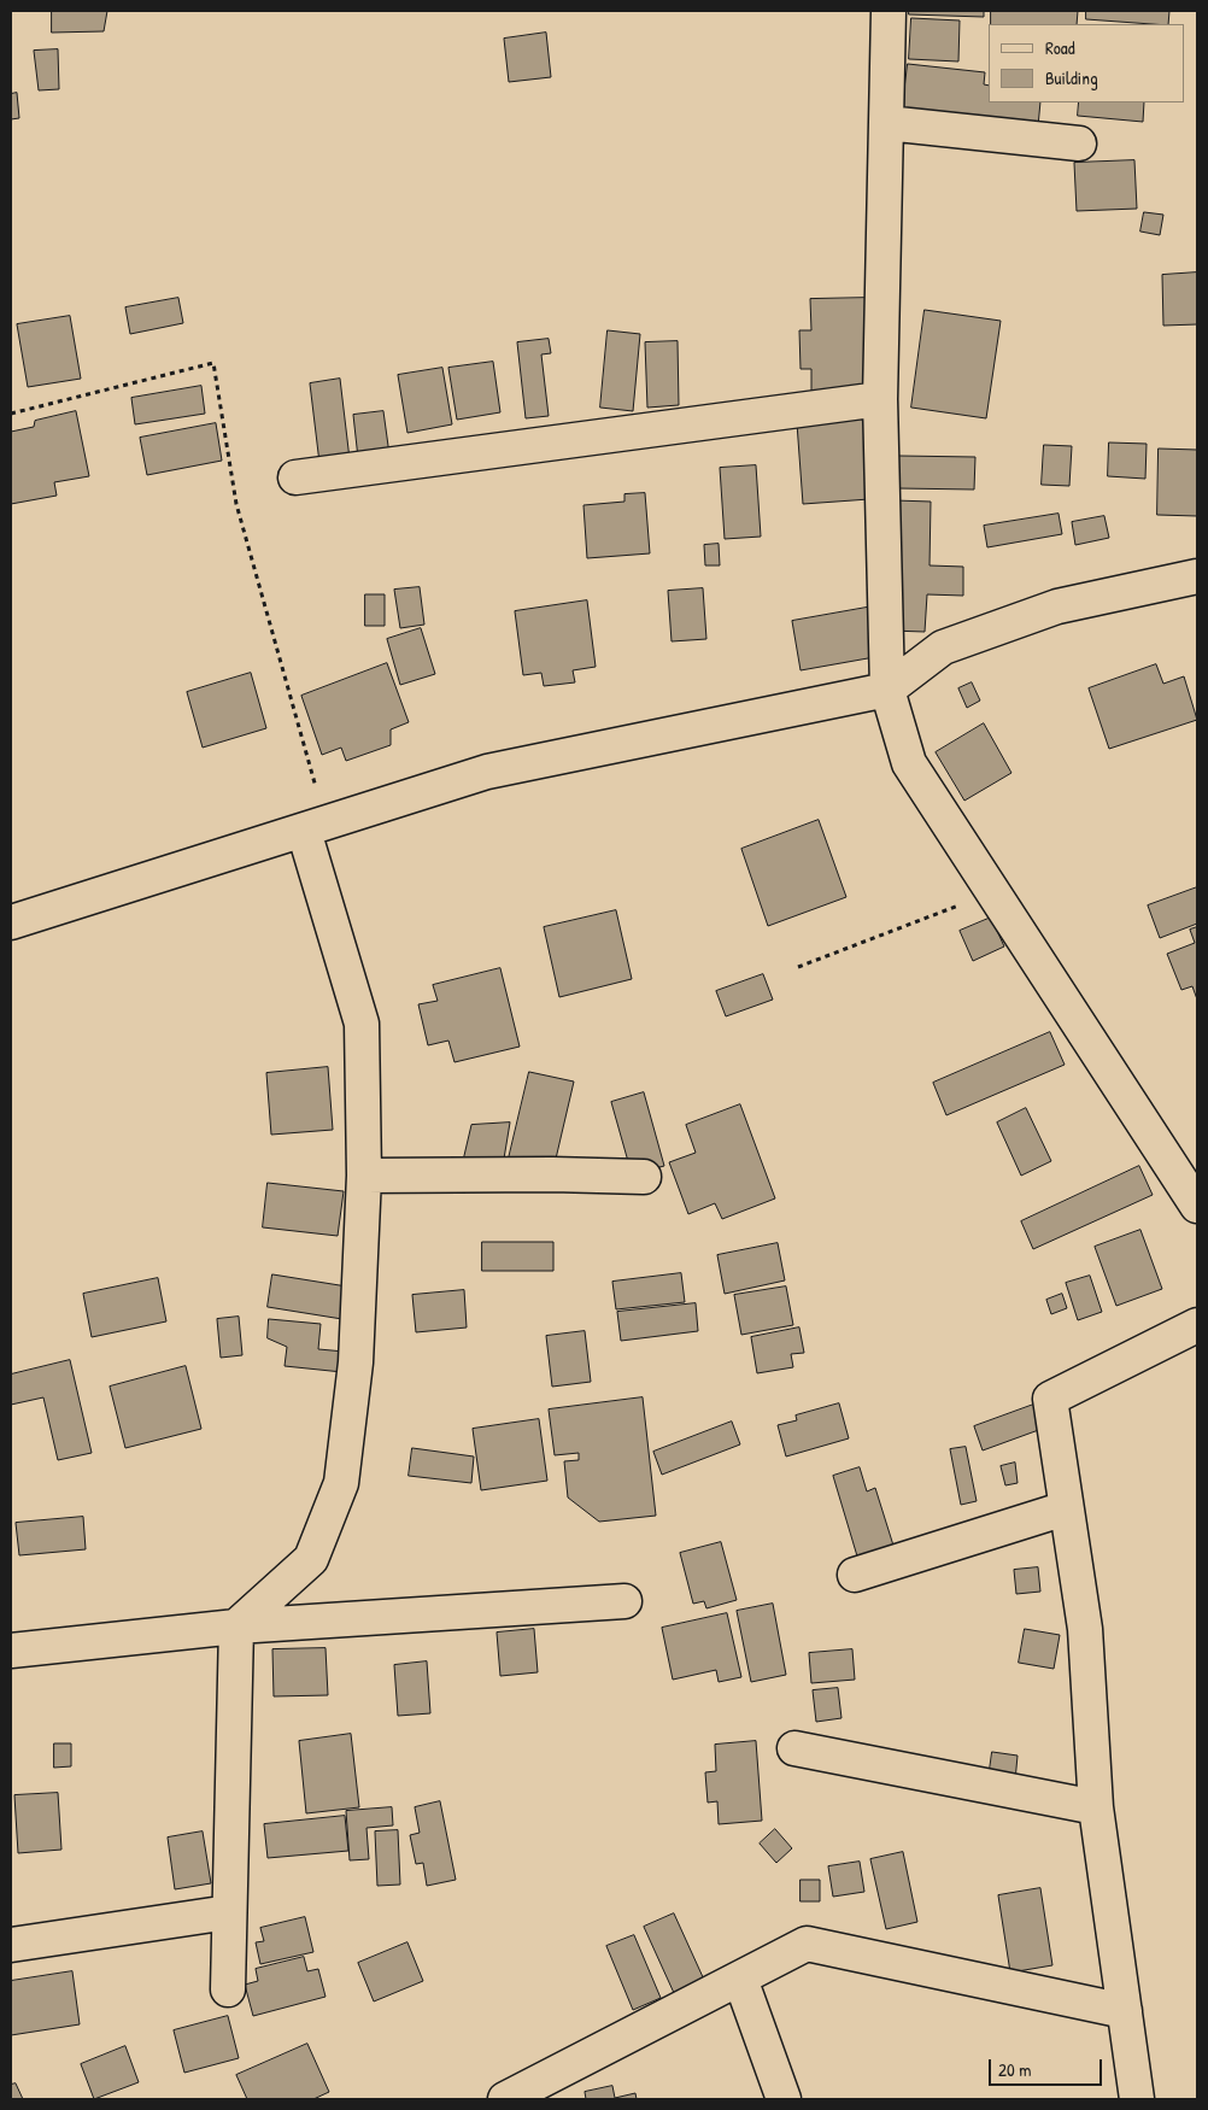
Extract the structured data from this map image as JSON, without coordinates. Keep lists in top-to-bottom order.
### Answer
{
  "legend": ["Road", "Building"],
  "scale_bar": "20 m"
}
